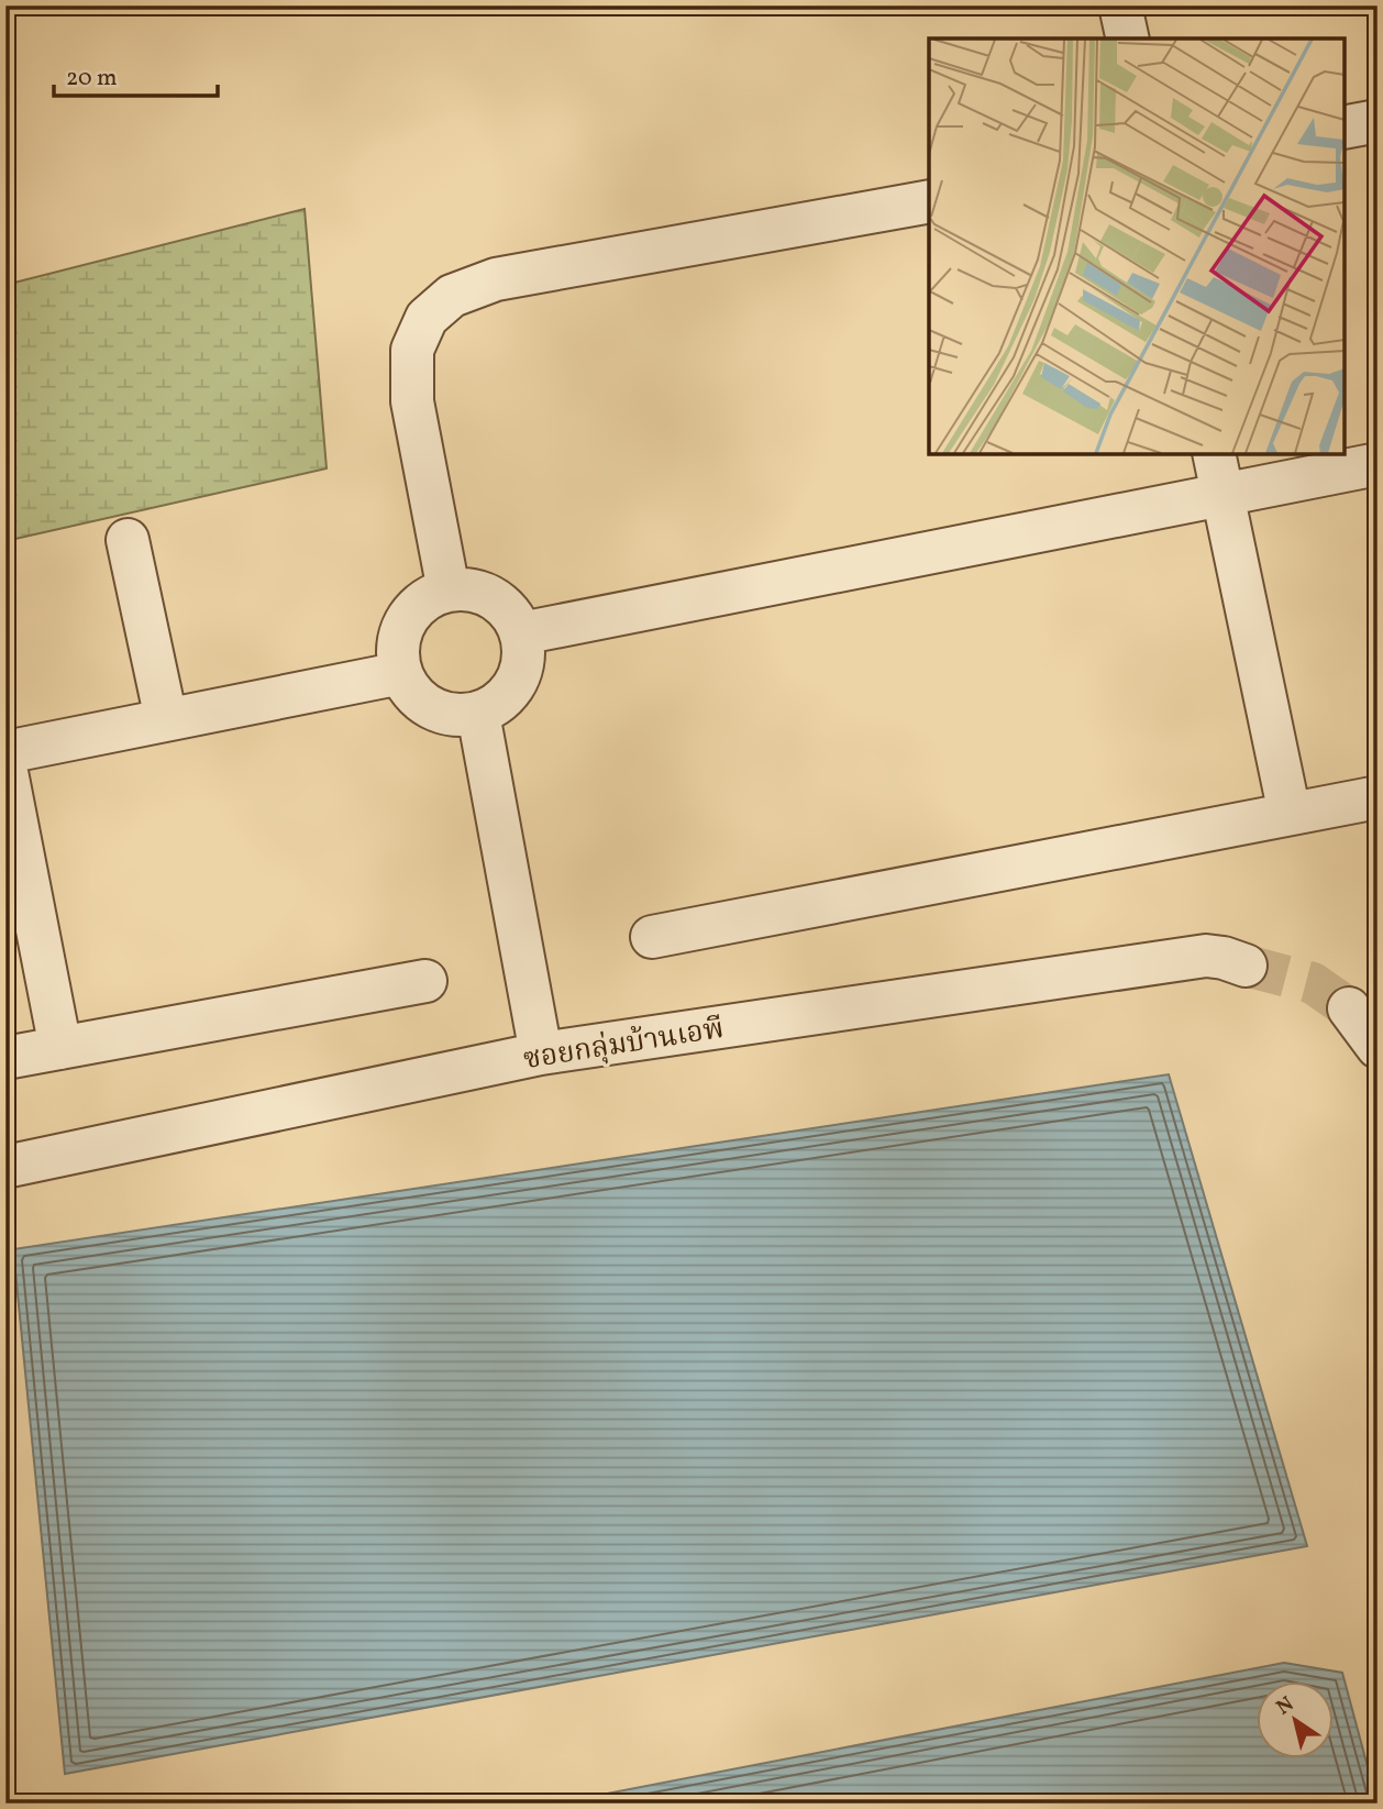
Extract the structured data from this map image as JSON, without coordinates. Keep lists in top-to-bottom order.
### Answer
{
  "streets": {
    "street": ["ซอยกลุ่มบ้านเอพี"]
  },
  "scale_bar": "20 m",
  "north": "top left"
}
